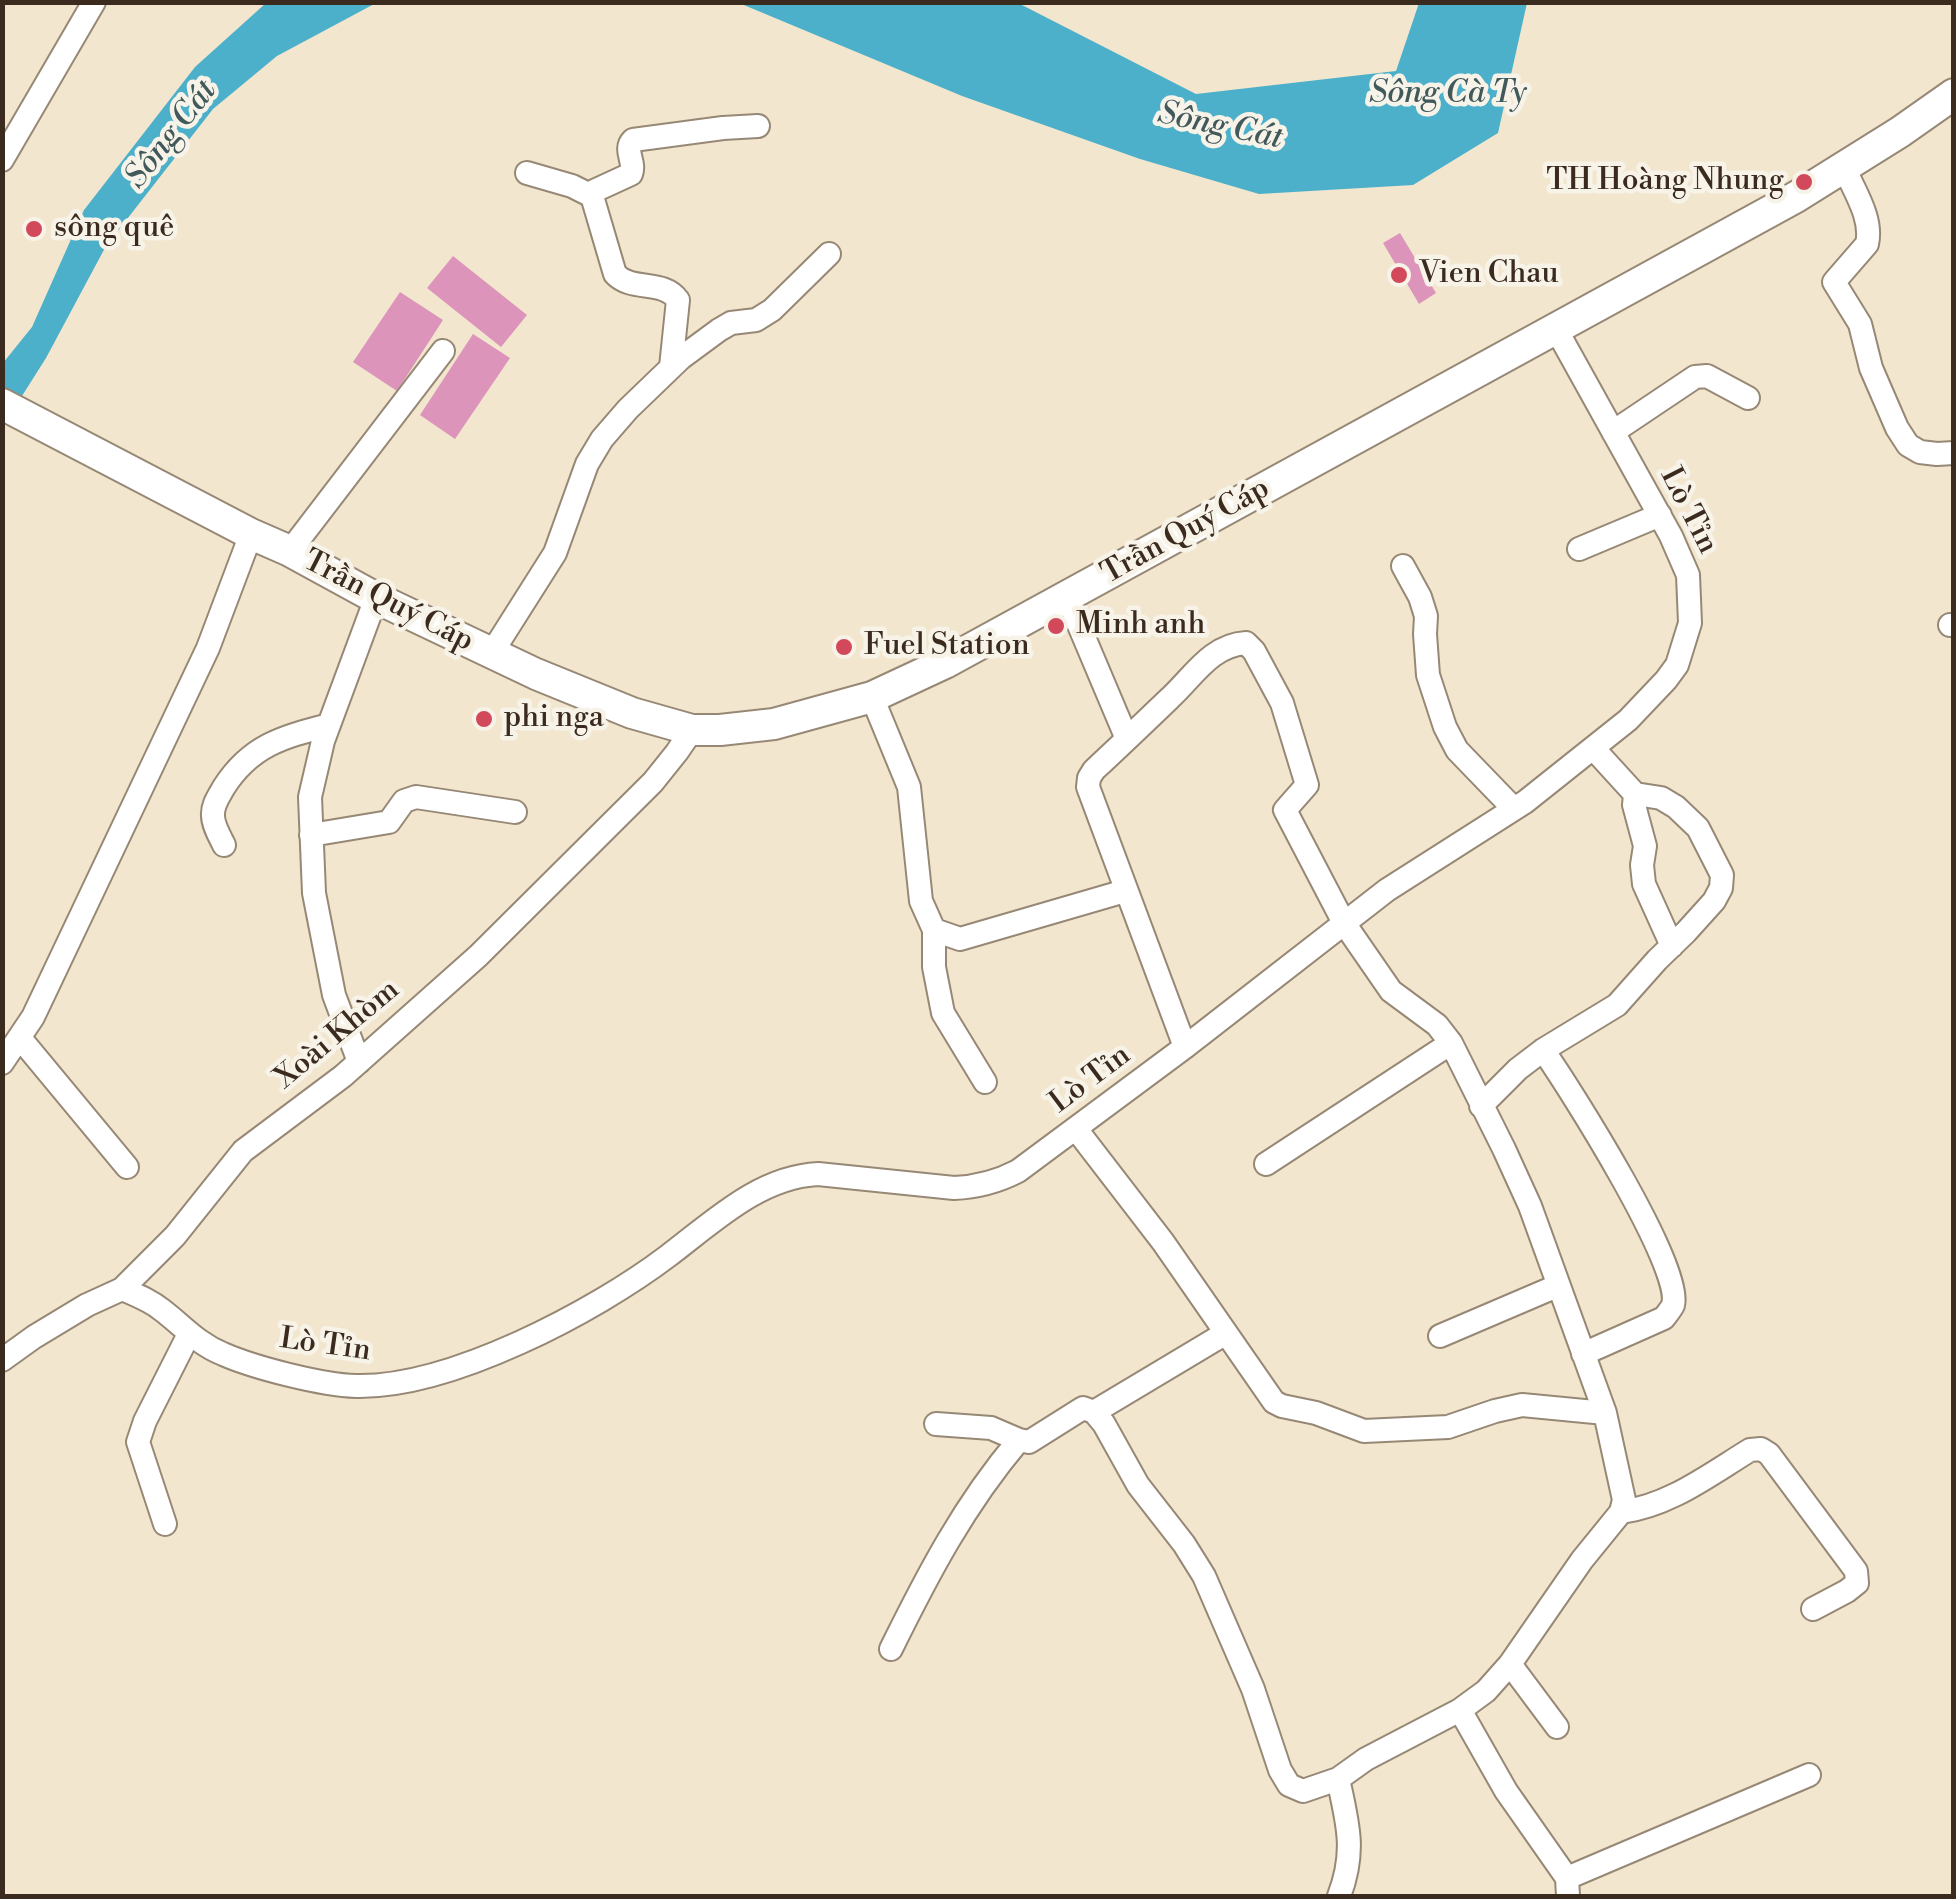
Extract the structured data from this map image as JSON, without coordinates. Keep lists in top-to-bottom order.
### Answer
{
  "streets": {
    "main road": ["Trần Quý Cáp"],
    "street": ["Lò Tỉn", "Xoài Khòm"]
  },
  "crossings": [
    ["Lò Tỉn", "Trần Quý Cáp"],
    ["Lò Tỉn", "Xoài Khòm"],
    ["Trần Quý Cáp", "Xoài Khòm"]
  ],
  "water": ["Sông Cà Ty", "Sông Cát"],
  "places": [
    "TH Hoàng Nhung",
    "sông quê",
    "Vien Chau",
    "Minh anh",
    "Fuel Station",
    "phi nga"
  ]
}
